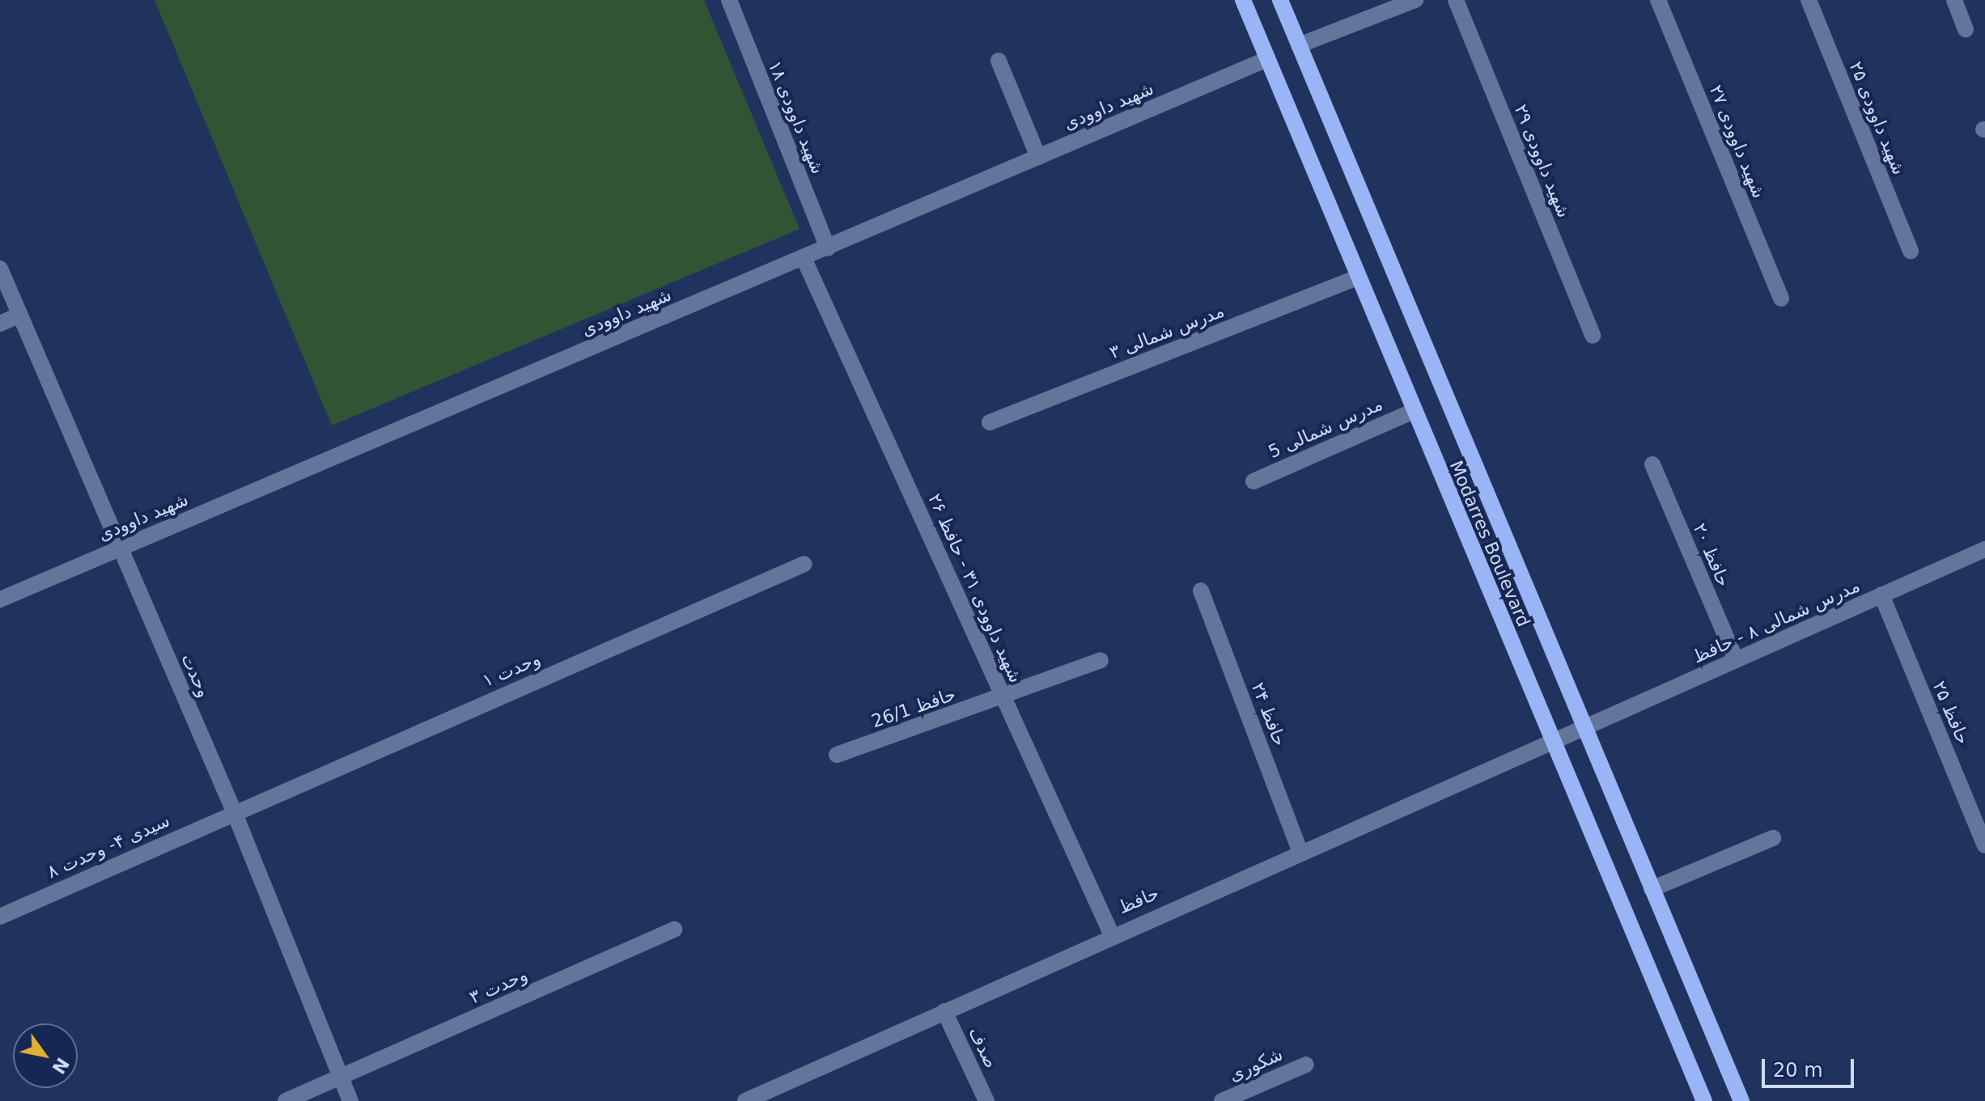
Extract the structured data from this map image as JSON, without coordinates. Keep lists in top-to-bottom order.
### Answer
{
  "streets": {
    "main road": ["Modarres Boulevard"],
    "street": [
      "شهید داوودی",
      "شهید داوودی ۱۸",
      "شهید داوودی ۲۵",
      "شهید داوودی ۲۷",
      "شهید داوودی ۲۹",
      "مدرس شمالی ۳",
      "مدرس شمالی 5",
      "حافظ ۲۰",
      "شهید داوودی ۳۱ - حافظ ۲۶",
      "مدرس شمالی ۸ - حافظ",
      "وحدت ۱",
      "وحدت",
      "حافظ 26/1",
      "حافظ ۲۵",
      "حافظ ۲۴",
      "سیدی ۴- وحدت ۸",
      "حافظ",
      "وحدت ۳",
      "صدف",
      "شکوری"
    ]
  },
  "crossings": [
    ["شهید داوودی", "شهید داوودی ۱۸"],
    ["شهید داوودی", "Modarres Boulevard"],
    ["شهید داوودی", "شهید داوودی ۳۱ - حافظ ۲۶"],
    ["شهید داوودی", "وحدت"],
    ["مدرس شمالی ۳", "Modarres Boulevard"],
    ["مدرس شمالی 5", "Modarres Boulevard"],
    ["Modarres Boulevard", "مدرس شمالی ۸ - حافظ"],
    ["Modarres Boulevard", "حافظ"],
    ["حافظ ۲۰", "مدرس شمالی ۸ - حافظ"],
    ["شهید داوودی ۳۱ - حافظ ۲۶", "حافظ 26/1"],
    ["شهید داوودی ۳۱ - حافظ ۲۶", "حافظ"],
    ["مدرس شمالی ۸ - حافظ", "حافظ ۲۵"],
    ["مدرس شمالی ۸ - حافظ", "حافظ"],
    ["وحدت ۱", "وحدت"],
    ["وحدت ۱", "سیدی ۴- وحدت ۸"],
    ["وحدت", "سیدی ۴- وحدت ۸"],
    ["وحدت", "وحدت ۳"],
    ["حافظ ۲۴", "حافظ"],
    ["حافظ", "صدف"]
  ],
  "scale_bar": "20 m",
  "north": "bottom right"
}
